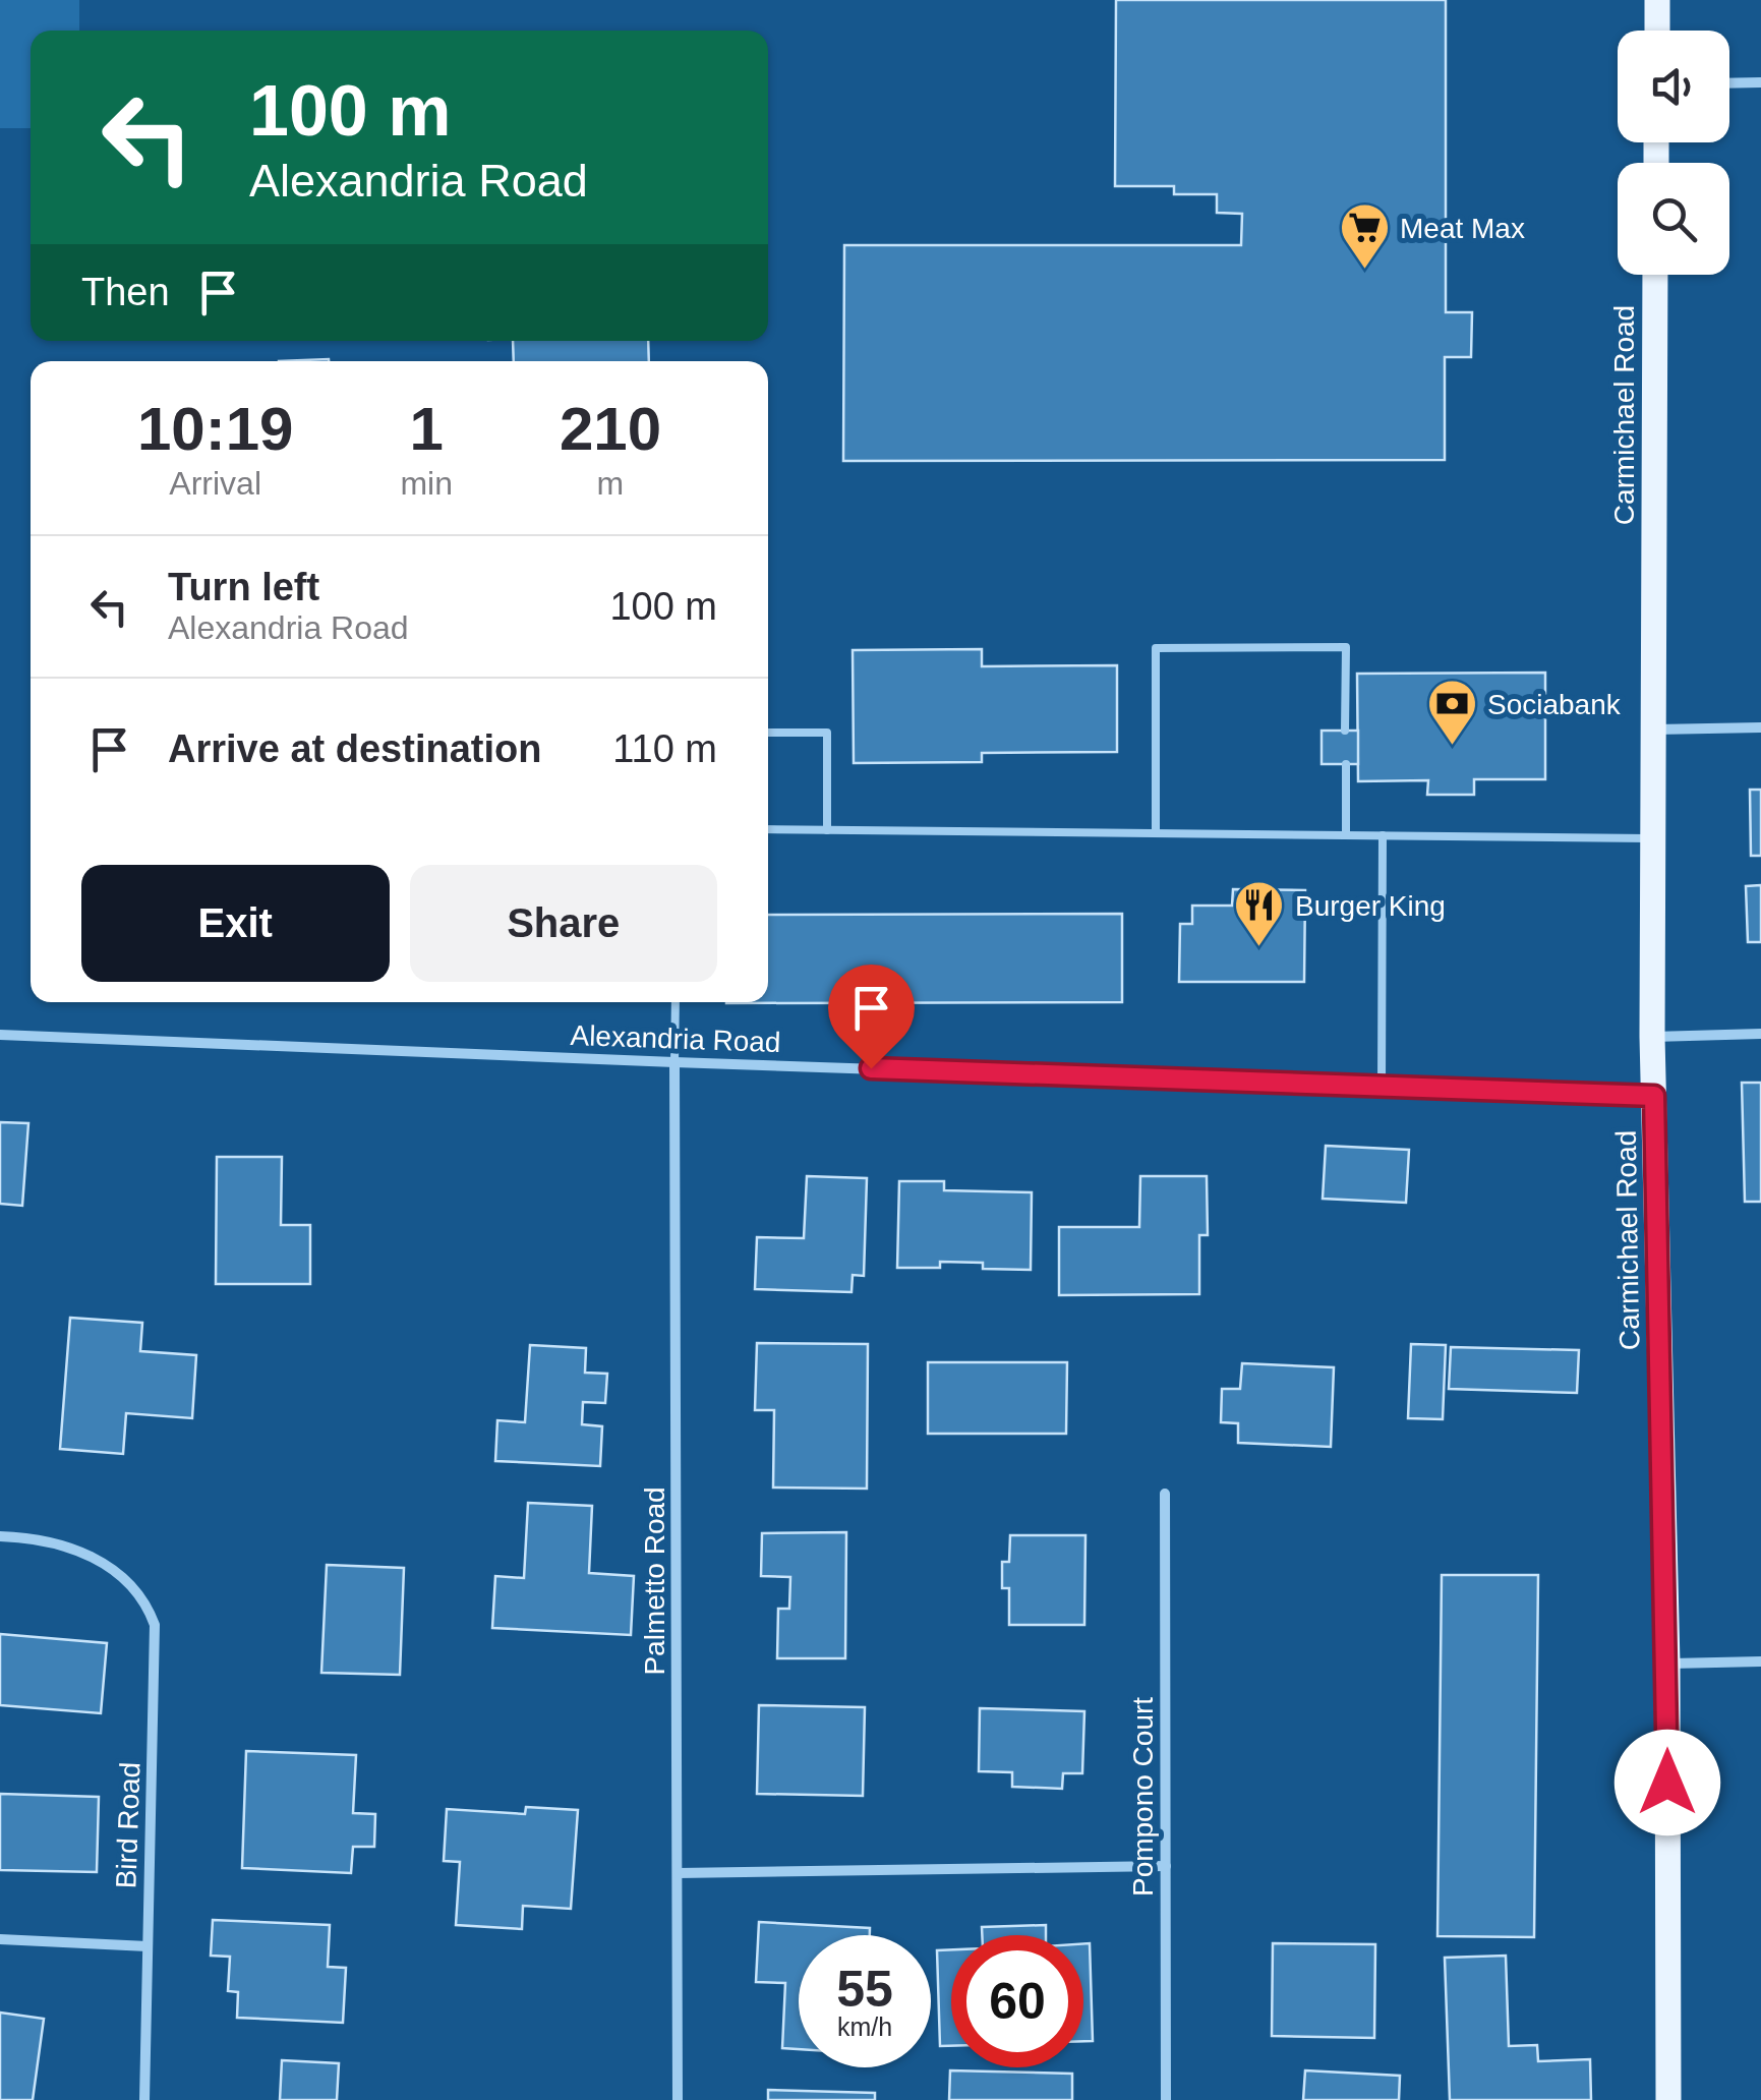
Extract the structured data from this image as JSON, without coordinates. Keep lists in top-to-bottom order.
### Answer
{
  "streets": {
    "main road": ["Carmichael Road"],
    "street": [
      "Alexandria Road",
      "Palmetto Road",
      "Pompono Court",
      "Bird Road"
    ]
  },
  "crossings": [
    ["Carmichael Road", "Alexandria Road"],
    ["Alexandria Road", "Palmetto Road"]
  ],
  "places": {
    "supermarket": ["Meat Max"],
    "bank": ["Sociabank"],
    "restaurant": ["Burger King"]
  },
  "page": {
    "turn": ["100 m", "Alexandria Road"],
    "then": "Then",
    "eta": [
      "10:19",
      "Arrival",
      "1",
      "min",
      "210",
      "m"
    ],
    "list": [
      {
        "name": "Turn left",
        "note": "Alexandria Road",
        "value": "100 m"
      },
      {
        "name": "Arrive at destination",
        "value": "110 m"
      }
    ],
    "buttons": ["Exit", "Share"],
    "speed": "55 km/h",
    "limit": "60"
  }
}
